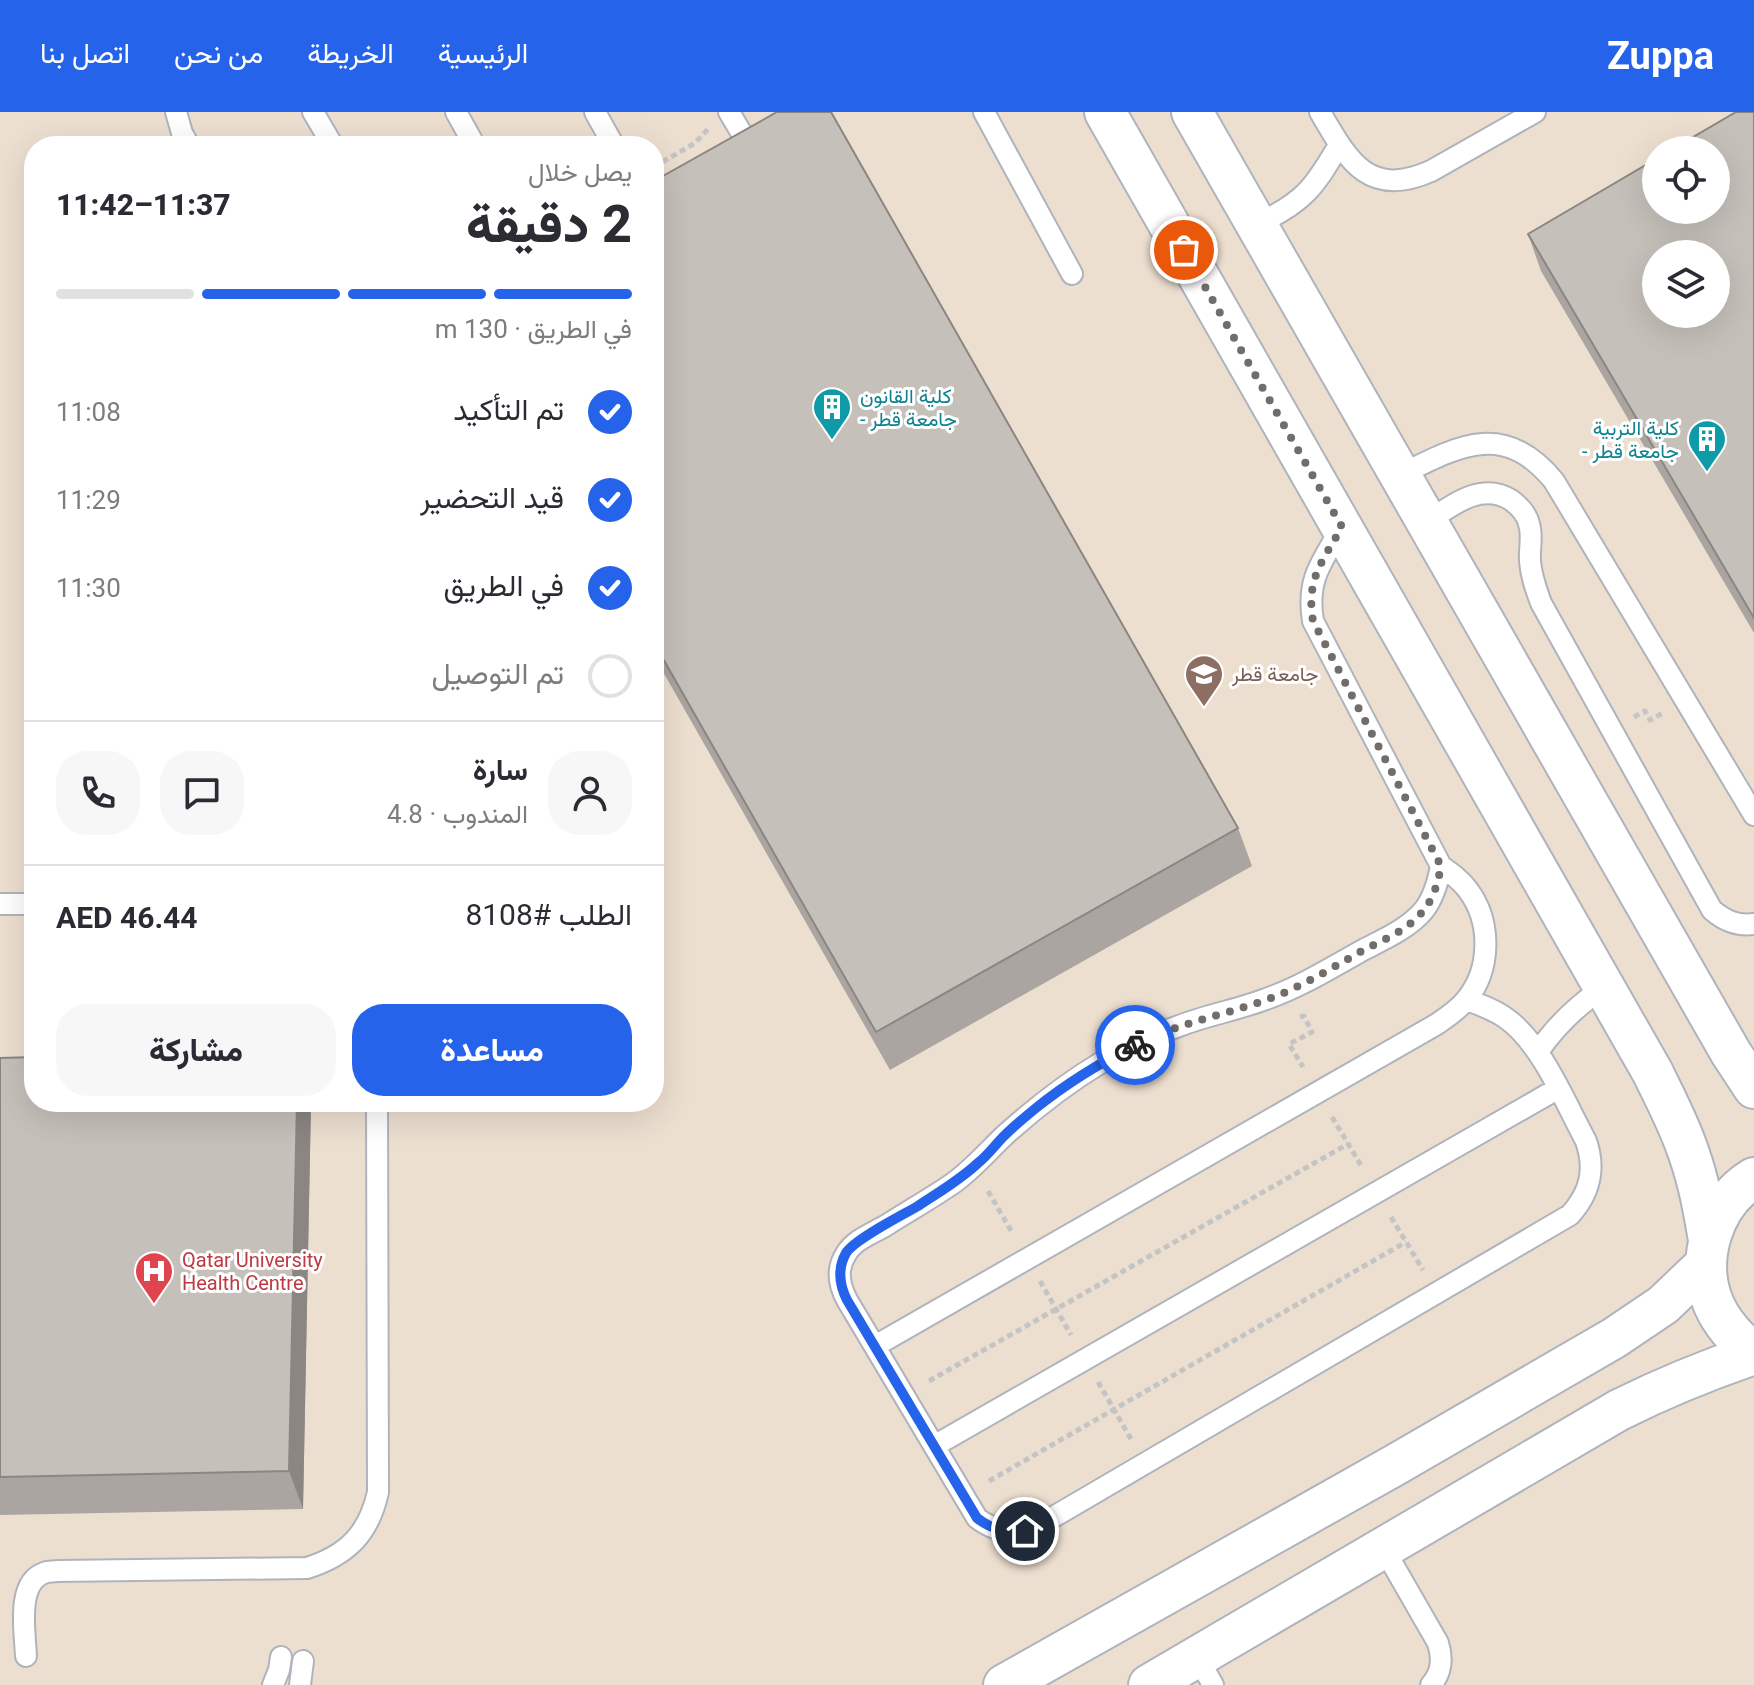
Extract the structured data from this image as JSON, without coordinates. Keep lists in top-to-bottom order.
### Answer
{
  "places": {
    "building": ["كلية القانون - جامعة قطر", "كلية التربية - جامعة قطر"],
    "school or university": ["جامعة قطر"],
    "hospital": ["Qatar University Health Centre"]
  },
  "page": {
    "header": "Zuppa",
    "nav": [
      "الرئيسية",
      "الخريطة",
      "من نحن",
      "اتصل بنا"
    ],
    "heading": ["2 دقيقة", "يصل خلال", "11:37–11:42"],
    "panel": [
      "سارة",
      "المندوب · 4.8",
      "الطلب #8108",
      "AED 46.44"
    ],
    "bar": "في الطريق · 130 m",
    "list": [
      ["تم التأكيد", "11:08"],
      ["قيد التحضير", "11:29"],
      ["في الطريق", "11:30"],
      "تم التوصيل"
    ],
    "buttons": ["مساعدة", "مشاركة"]
  }
}
